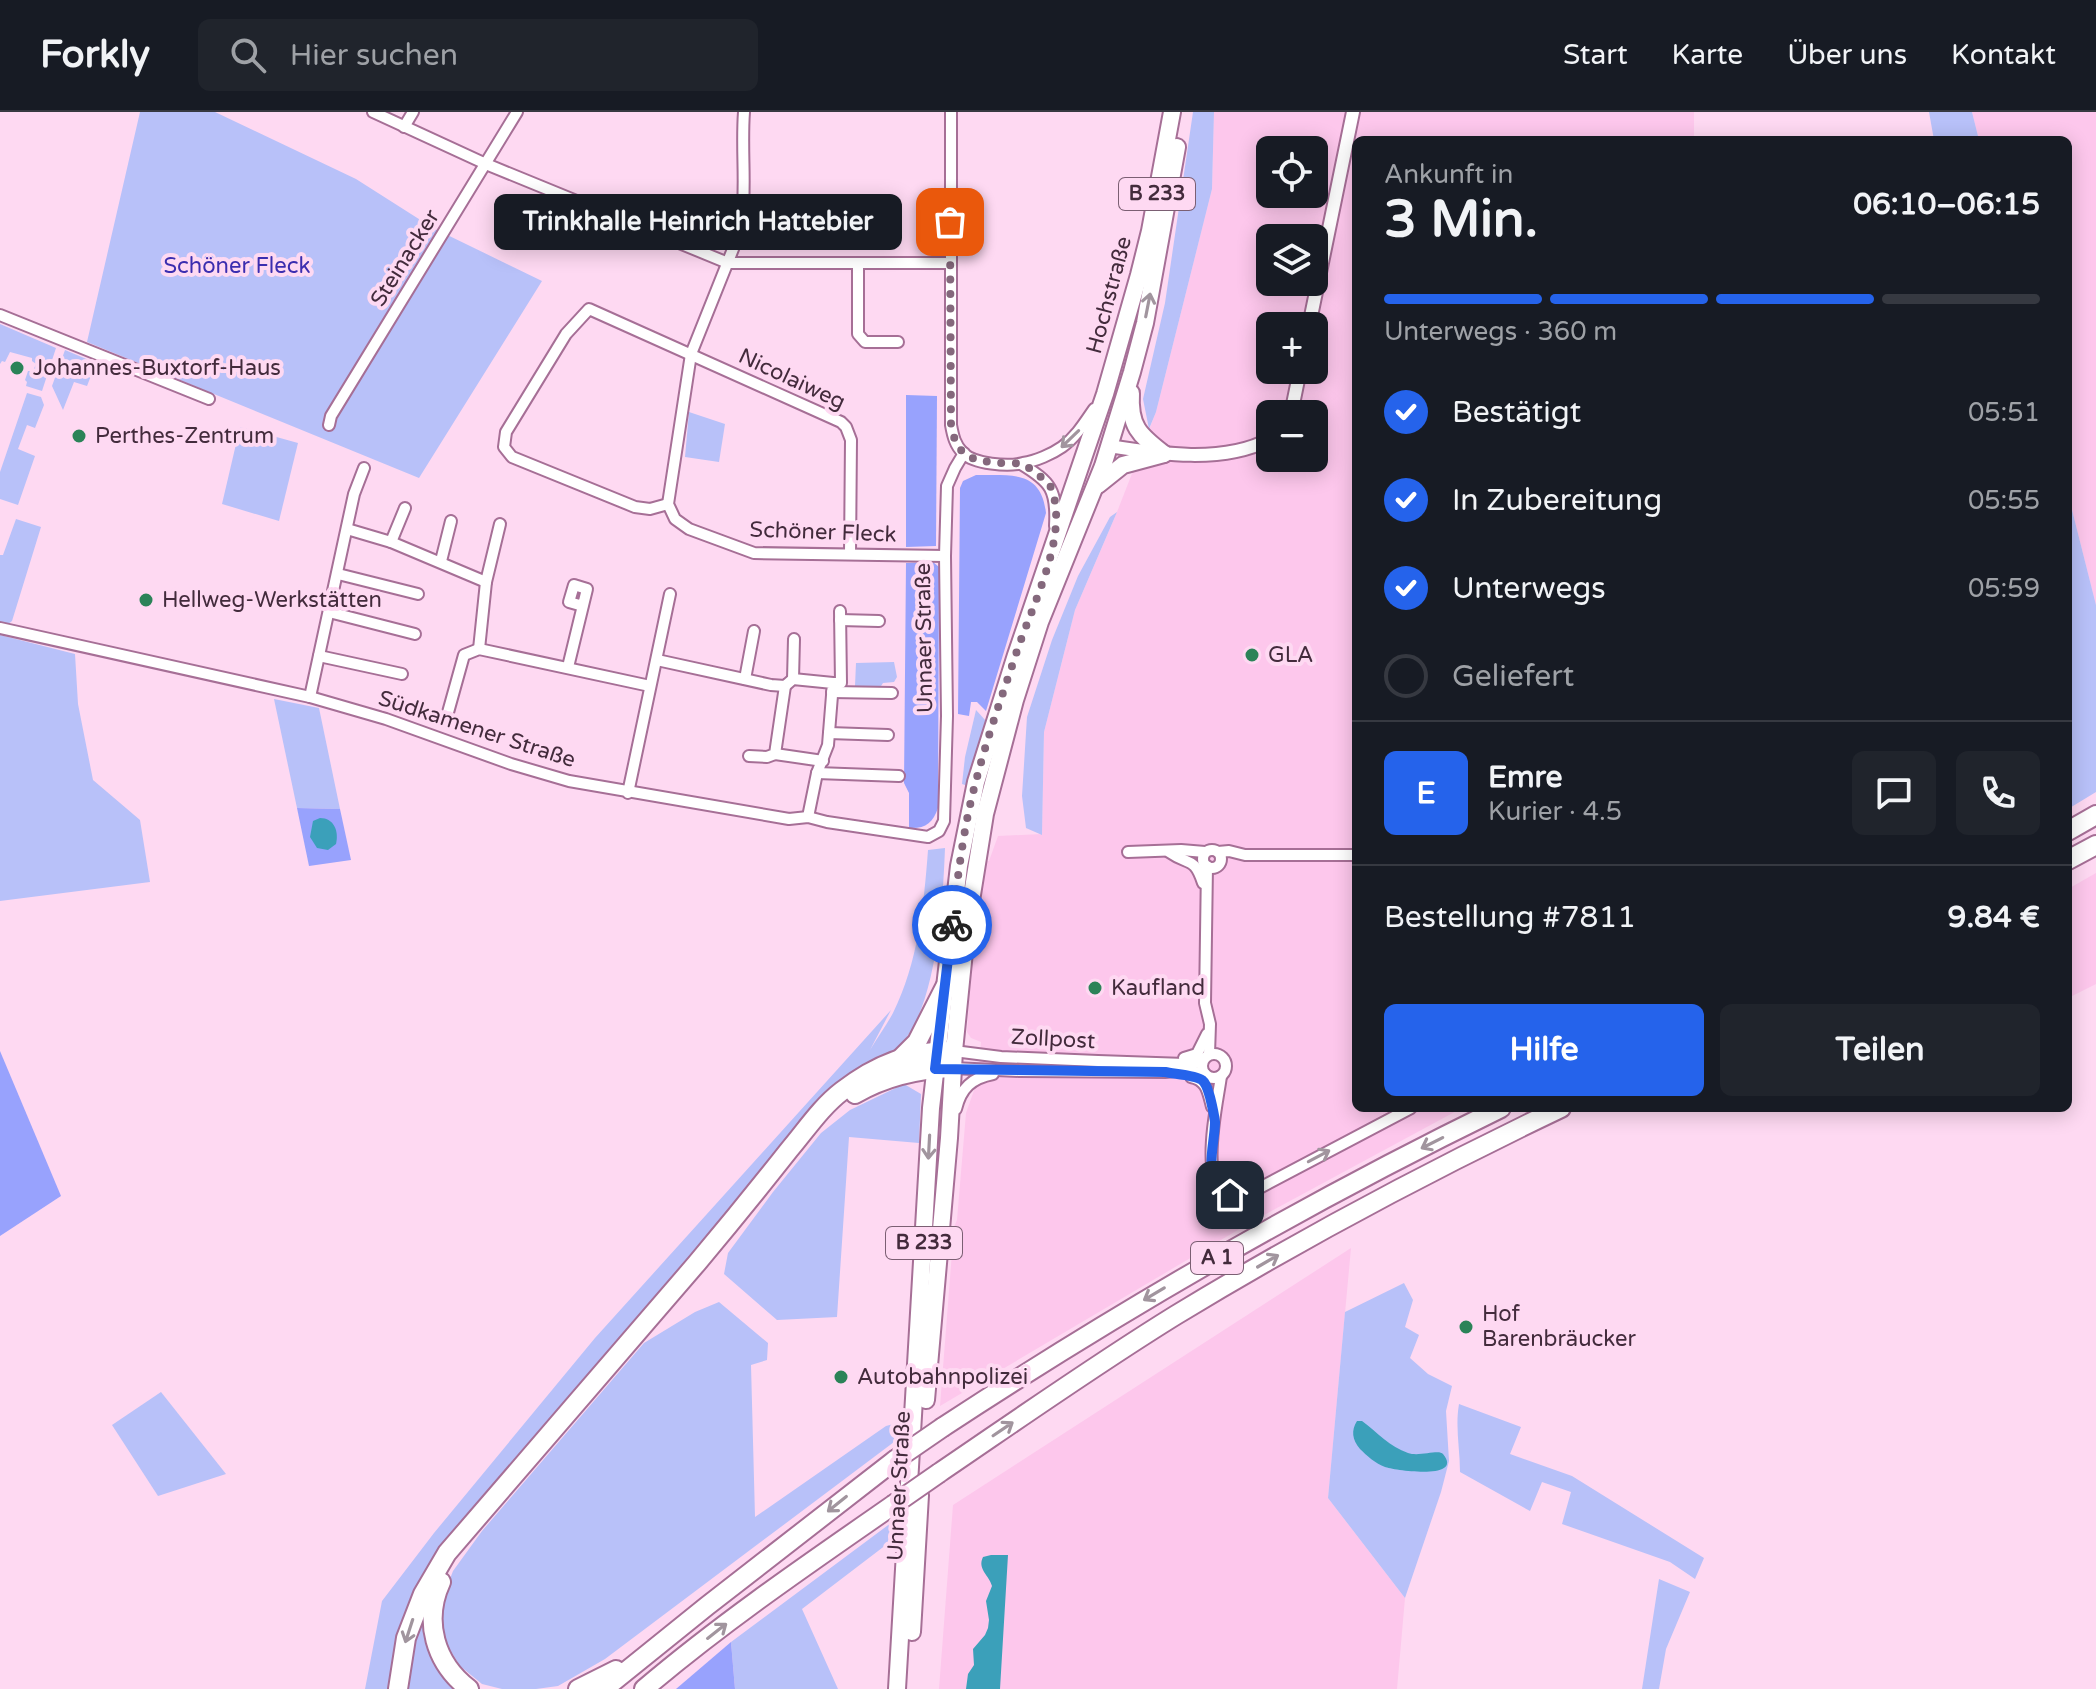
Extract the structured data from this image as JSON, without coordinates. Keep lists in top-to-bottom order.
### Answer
{
  "streets": {
    "highway": ["A 1"],
    "main road": ["B 233", "Hochstraße", "Unnaer Straße"],
    "street": [
      "Steinacker",
      "Nicolaiweg",
      "Schöner Fleck",
      "Südkamener Straße",
      "Zollpost"
    ]
  },
  "crossings": [
    ["Hochstraße", "Unnaer Straße"],
    ["Nicolaiweg", "Schöner Fleck"],
    ["Schöner Fleck", "Unnaer Straße"],
    ["Unnaer Straße", "Südkamener Straße"],
    ["Unnaer Straße", "Zollpost"]
  ],
  "parks": ["Schöner Fleck"],
  "places": [
    "Trinkhalle Heinrich Hattebier",
    "Johannes-Buxtorf-Haus",
    "Perthes-Zentrum",
    "Hellweg-Werkstätten",
    "GLA",
    "Kaufland",
    "Hof Barenbräucker",
    "Autobahnpolizei"
  ],
  "page": {
    "header": "Forkly",
    "search": "Hier suchen",
    "nav": [
      "Start",
      "Karte",
      "Über uns",
      "Kontakt"
    ],
    "map_buttons": ["+", "−"],
    "heading": ["3 Min.", "Ankunft in", "06:10–06:15"],
    "panel": [
      "Emre",
      "Kurier · 4.5",
      "Bestellung #7811",
      "9.84 €"
    ],
    "bubble": "Trinkhalle Heinrich Hattebier",
    "bar": "Unterwegs · 360 m",
    "list": [
      ["Bestätigt", "05:51"],
      ["In Zubereitung", "05:55"],
      ["Unterwegs", "05:59"],
      "Geliefert"
    ],
    "round": "E",
    "buttons": ["Hilfe", "Teilen"]
  }
}
